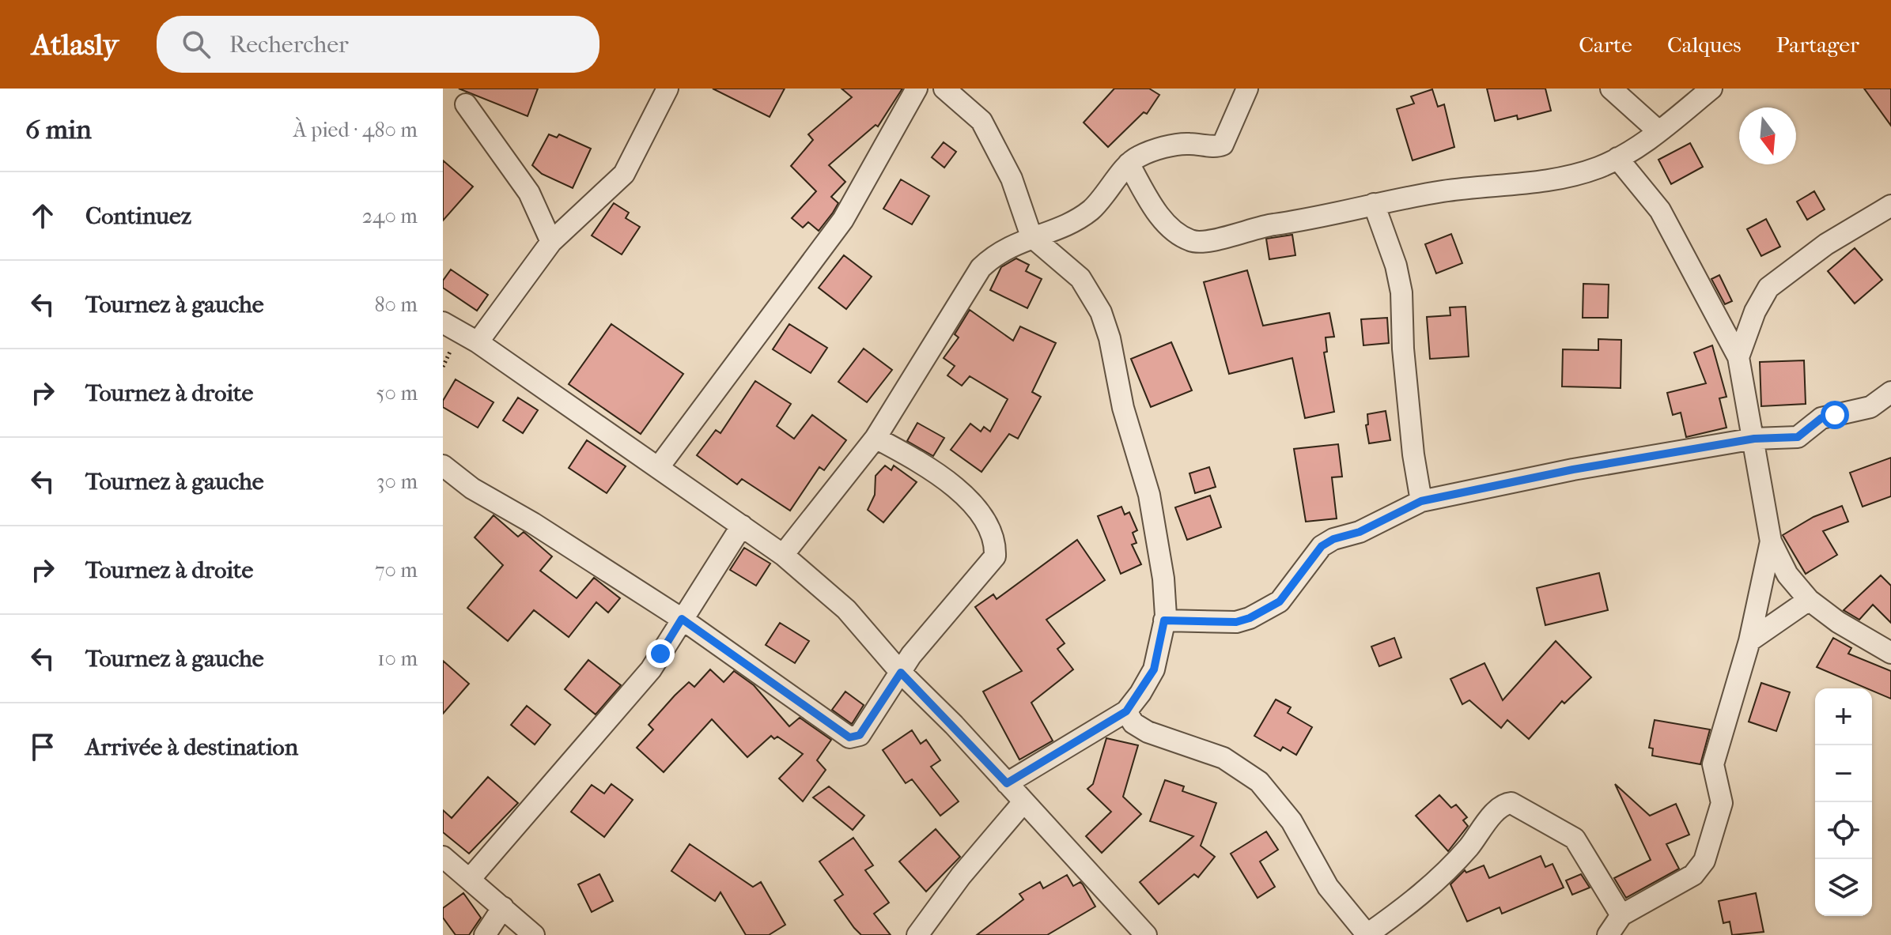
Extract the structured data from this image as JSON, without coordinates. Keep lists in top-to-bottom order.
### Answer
{
  "north": "bottom",
  "page": {
    "header": "Atlasly",
    "search": "Rechercher",
    "nav": ["Carte", "Calques", "Partager"],
    "heading": ["6 min", "À pied · 480 m"],
    "list": [
      ["Continuez", "240 m"],
      ["Tournez à gauche", "80 m"],
      ["Tournez à droite", "50 m"],
      ["Tournez à gauche", "30 m"],
      ["Tournez à droite", "70 m"],
      ["Tournez à gauche", "10 m"],
      "Arrivée à destination"
    ],
    "map_buttons": ["+", "−"]
  }
}
